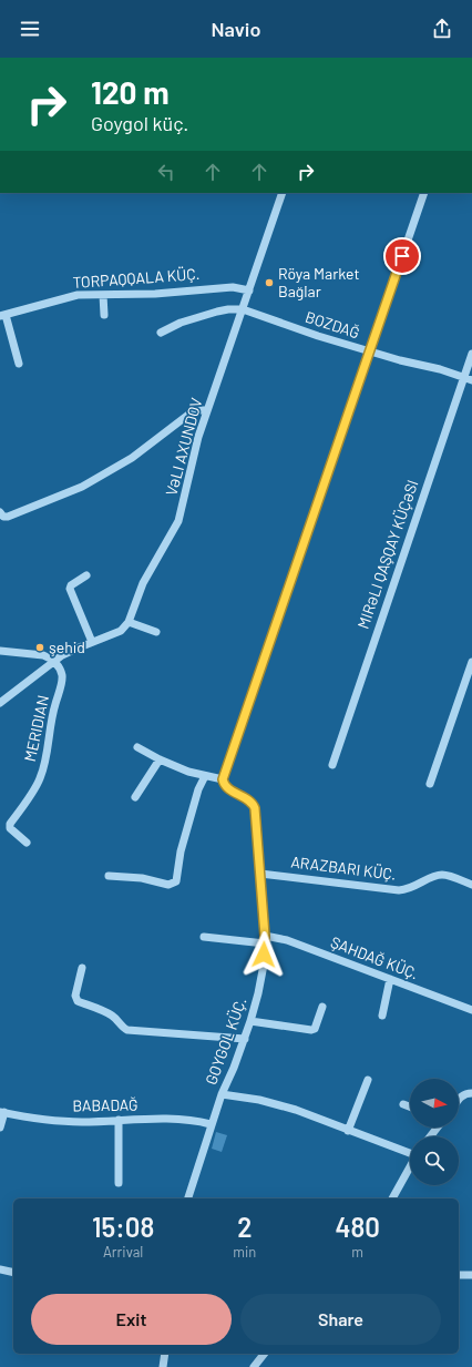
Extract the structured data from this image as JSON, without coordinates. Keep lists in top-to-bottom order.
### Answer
{
  "streets": {
    "street": [
      "TORPAQQALA KÜÇ.",
      "BOZDAĞ",
      "VƏLI AXUNDOV",
      "MIRƏLI QAŞQAY KÜÇƏSI",
      "MERIDIAN",
      "ŞAHDAĞ KÜÇ.",
      "GOYGOL KÜÇ.",
      "BABADAĞ"
    ]
  },
  "crossings": [
    ["TORPAQQALA KÜÇ.", "VƏLI AXUNDOV"],
    ["BOZDAĞ", "VƏLI AXUNDOV"],
    ["BOZDAĞ", "MIRƏLI QAŞQAY KÜÇƏSI"],
    ["ŞAHDAĞ KÜÇ.", "GOYGOL KÜÇ."],
    ["GOYGOL KÜÇ.", "BABADAĞ"]
  ],
  "places": ["Röya Market Bağlar", "şehid"],
  "north": "right",
  "page": {
    "header": "Navio",
    "turn": ["120 m", "Goygol küç."],
    "eta": [
      "15:08",
      "Arrival",
      "2",
      "min",
      "480",
      "m"
    ],
    "buttons": ["Exit", "Share"]
  }
}
